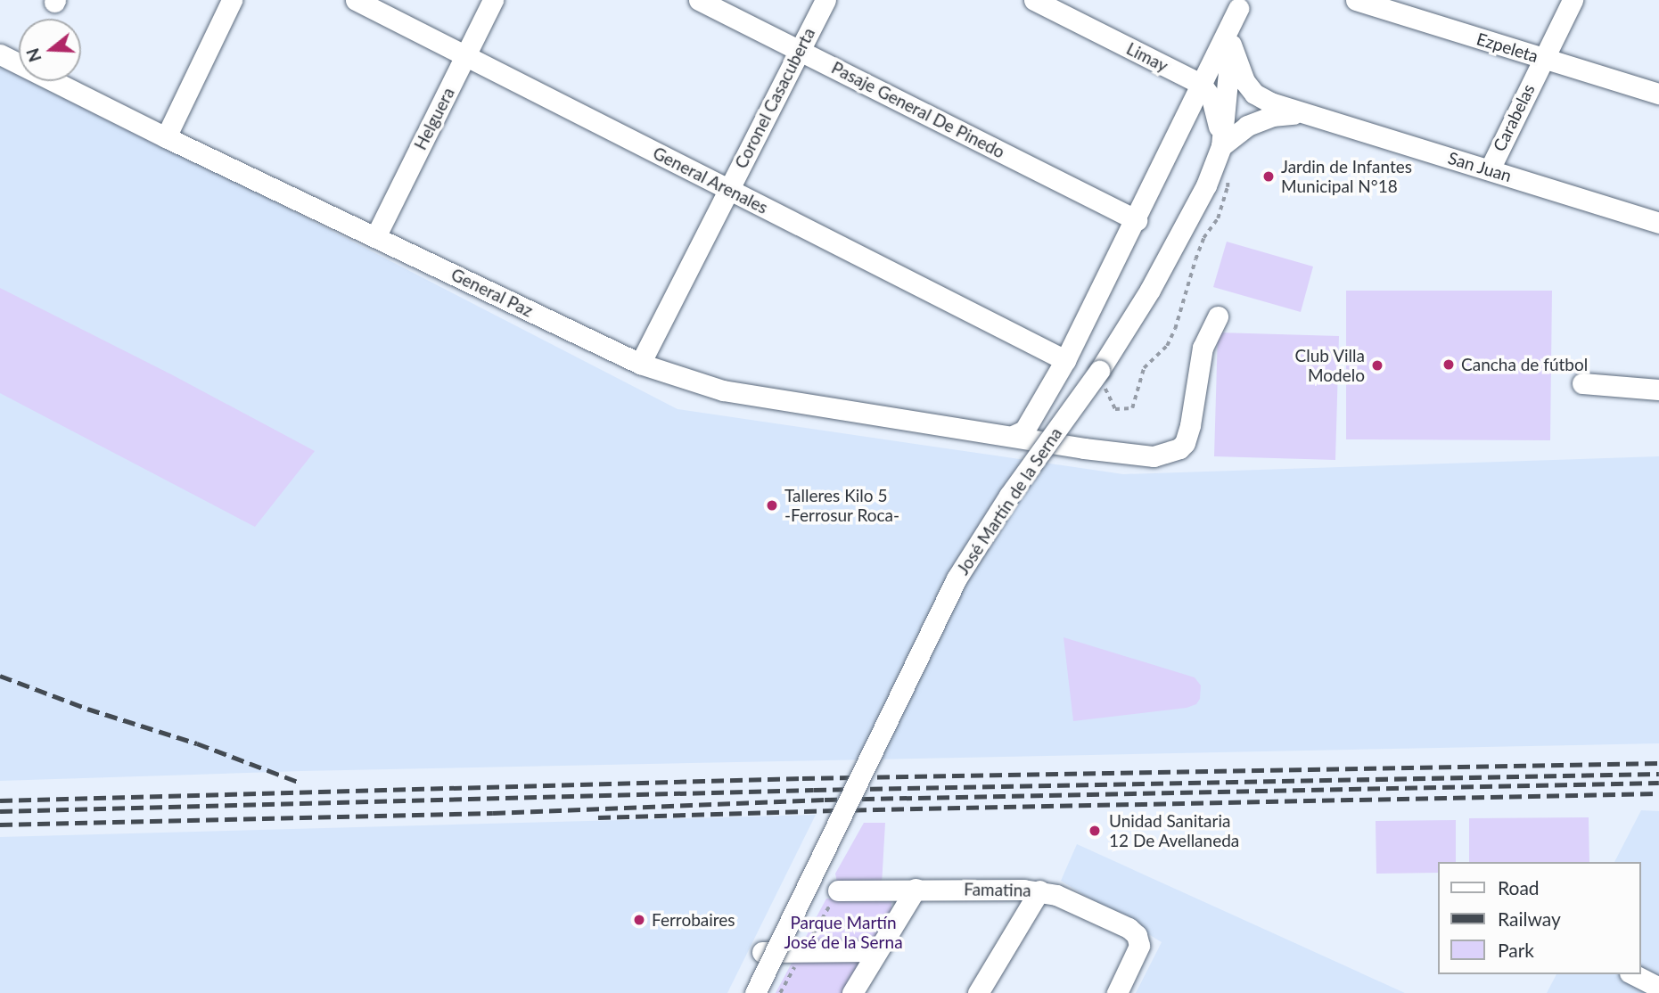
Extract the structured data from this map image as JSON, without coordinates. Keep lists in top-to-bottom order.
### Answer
{
  "streets": {
    "street": [
      "Ezpeleta",
      "Limay",
      "Coronel Casacuberta",
      "Pasaje General De Pinedo",
      "Carabelas",
      "Helguera",
      "San Juan",
      "General Arenales",
      "General Paz",
      "José Martín de la Serna",
      "Famatina"
    ]
  },
  "crossings": [
    ["Ezpeleta", "Carabelas"],
    ["Limay", "José Martín de la Serna"],
    ["Coronel Casacuberta", "Pasaje General De Pinedo"],
    ["Coronel Casacuberta", "General Arenales"],
    ["Coronel Casacuberta", "General Paz"],
    ["Pasaje General De Pinedo", "José Martín de la Serna"],
    ["Carabelas", "San Juan"],
    ["Helguera", "General Arenales"],
    ["Helguera", "General Paz"],
    ["San Juan", "José Martín de la Serna"],
    ["General Arenales", "José Martín de la Serna"],
    ["General Paz", "José Martín de la Serna"]
  ],
  "parks": ["Parque Martín José de la Serna"],
  "places": [
    "Jardin de Infantes Municipal N°18",
    "Cancha de fútbol",
    "Club Villa Modelo",
    "Talleres Kilo 5 -Ferrosur Roca-",
    "Unidad Sanitaria 12 De Avellaneda",
    "Ferrobaires"
  ],
  "legend": ["Road", "Railway", "Park"],
  "north": "left"
}
